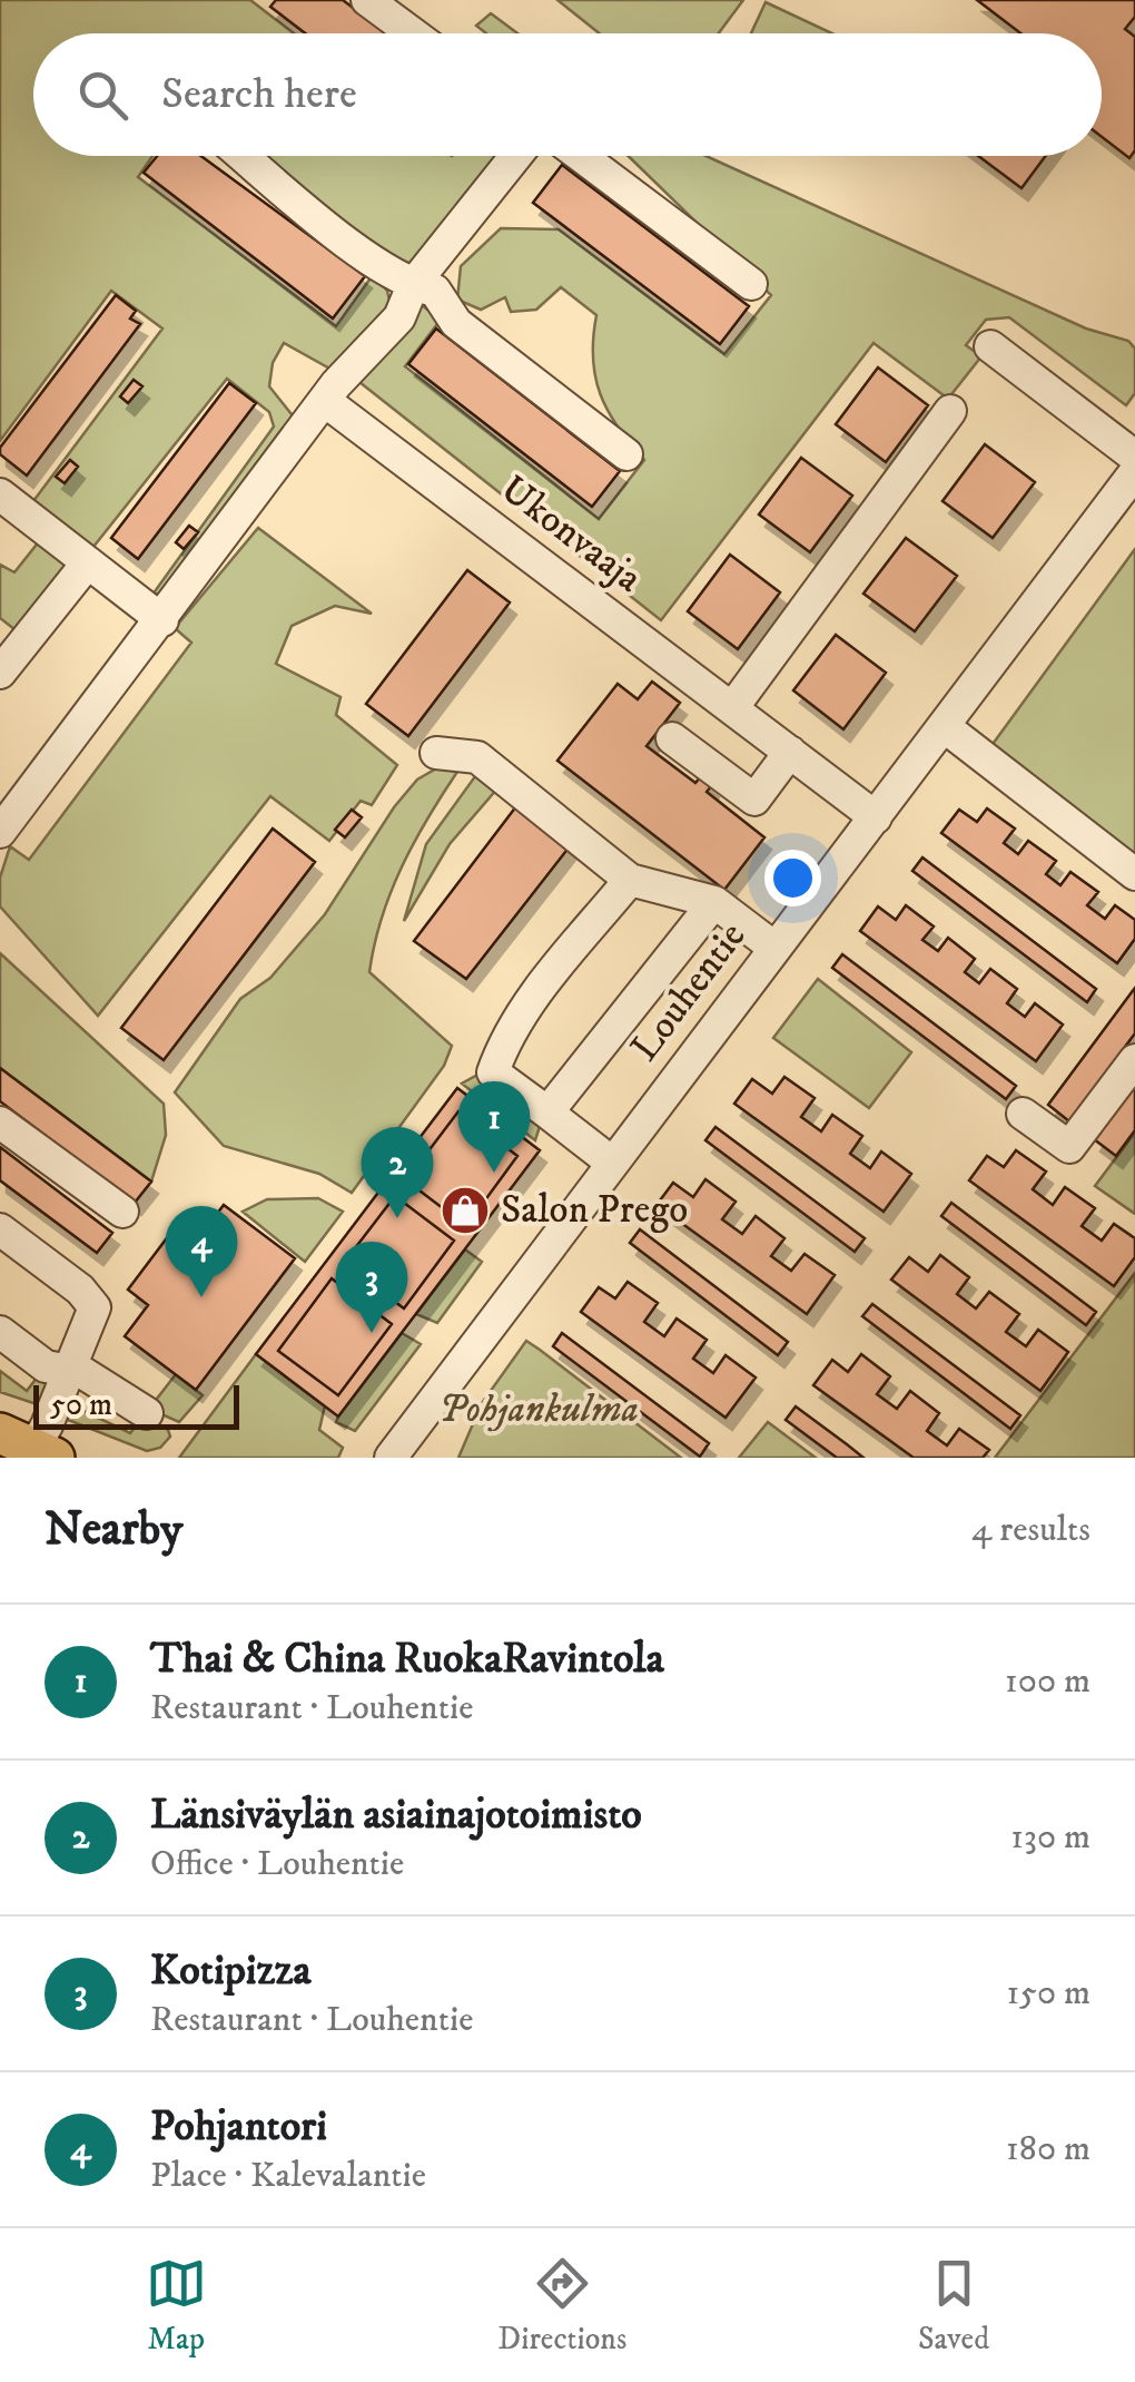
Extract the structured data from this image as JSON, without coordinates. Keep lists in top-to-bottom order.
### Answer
{
  "streets": {
    "street": ["Ukonvaaja", "Louhentie"]
  },
  "crossings": [
    ["Ukonvaaja", "Louhentie"]
  ],
  "parks": ["Pohjankulma"],
  "places": {
    "shop": ["Salon Prego"]
  },
  "scale_bar": "50 m",
  "page": {
    "search": "Search here",
    "pins": [
      "1",
      "2",
      "4",
      "3"
    ],
    "scale": "50 m",
    "heading": ["Nearby", "4 results"],
    "list": [
      {
        "mark": "1",
        "name": "Thai & China RuokaRavintola",
        "note": "Restaurant · Louhentie",
        "value": "100 m"
      },
      {
        "mark": "2",
        "name": "Länsiväylän asiainajotoimisto",
        "note": "Office · Louhentie",
        "value": "130 m"
      },
      {
        "mark": "3",
        "name": "Kotipizza",
        "note": "Restaurant · Louhentie",
        "value": "150 m"
      },
      {
        "mark": "4",
        "name": "Pohjantori",
        "note": "Place · Kalevalantie",
        "value": "180 m"
      }
    ],
    "nav": ["Map", "Directions", "Saved"]
  }
}
